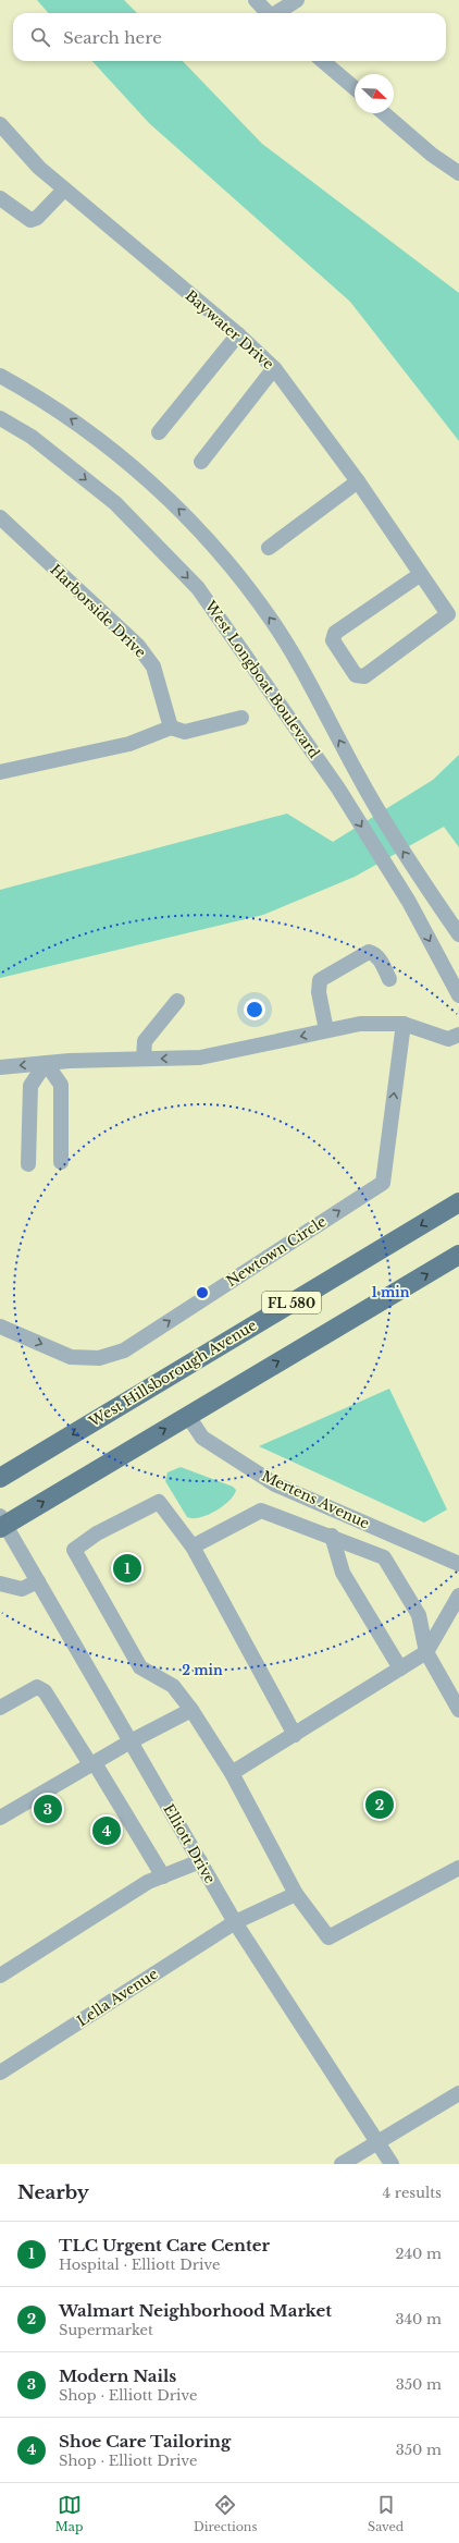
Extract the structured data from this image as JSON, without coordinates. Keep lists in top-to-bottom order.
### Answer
{
  "streets": {
    "main road": ["FL 580", "West Hillsborough Avenue"],
    "street": [
      "Baywater Drive",
      "Harborside Drive",
      "West Longboat Boulevard",
      "Newtown Circle",
      "Mertens Avenue",
      "Elliott Drive",
      "Lella Avenue"
    ]
  },
  "crossings": [
    ["FL 580", "Mertens Avenue"],
    ["FL 580", "Elliott Drive"],
    ["Elliott Drive", "Lella Avenue"]
  ],
  "one_way": ["Newtown Circle"],
  "north": "bottom right",
  "page": {
    "search": "Search here",
    "pins": [
      "1",
      "2",
      "3",
      "4"
    ],
    "heading": ["Nearby", "4 results"],
    "list": [
      {
        "mark": "1",
        "name": "TLC Urgent Care Center",
        "note": "Hospital · Elliott Drive",
        "value": "240 m"
      },
      {
        "mark": "2",
        "name": "Walmart Neighborhood Market",
        "note": "Supermarket",
        "value": "340 m"
      },
      {
        "mark": "3",
        "name": "Modern Nails",
        "note": "Shop · Elliott Drive",
        "value": "350 m"
      },
      {
        "mark": "4",
        "name": "Shoe Care Tailoring",
        "note": "Shop · Elliott Drive",
        "value": "350 m"
      }
    ],
    "nav": ["Map", "Directions", "Saved"]
  },
  "rings": ["1 min", "2 min"]
}
